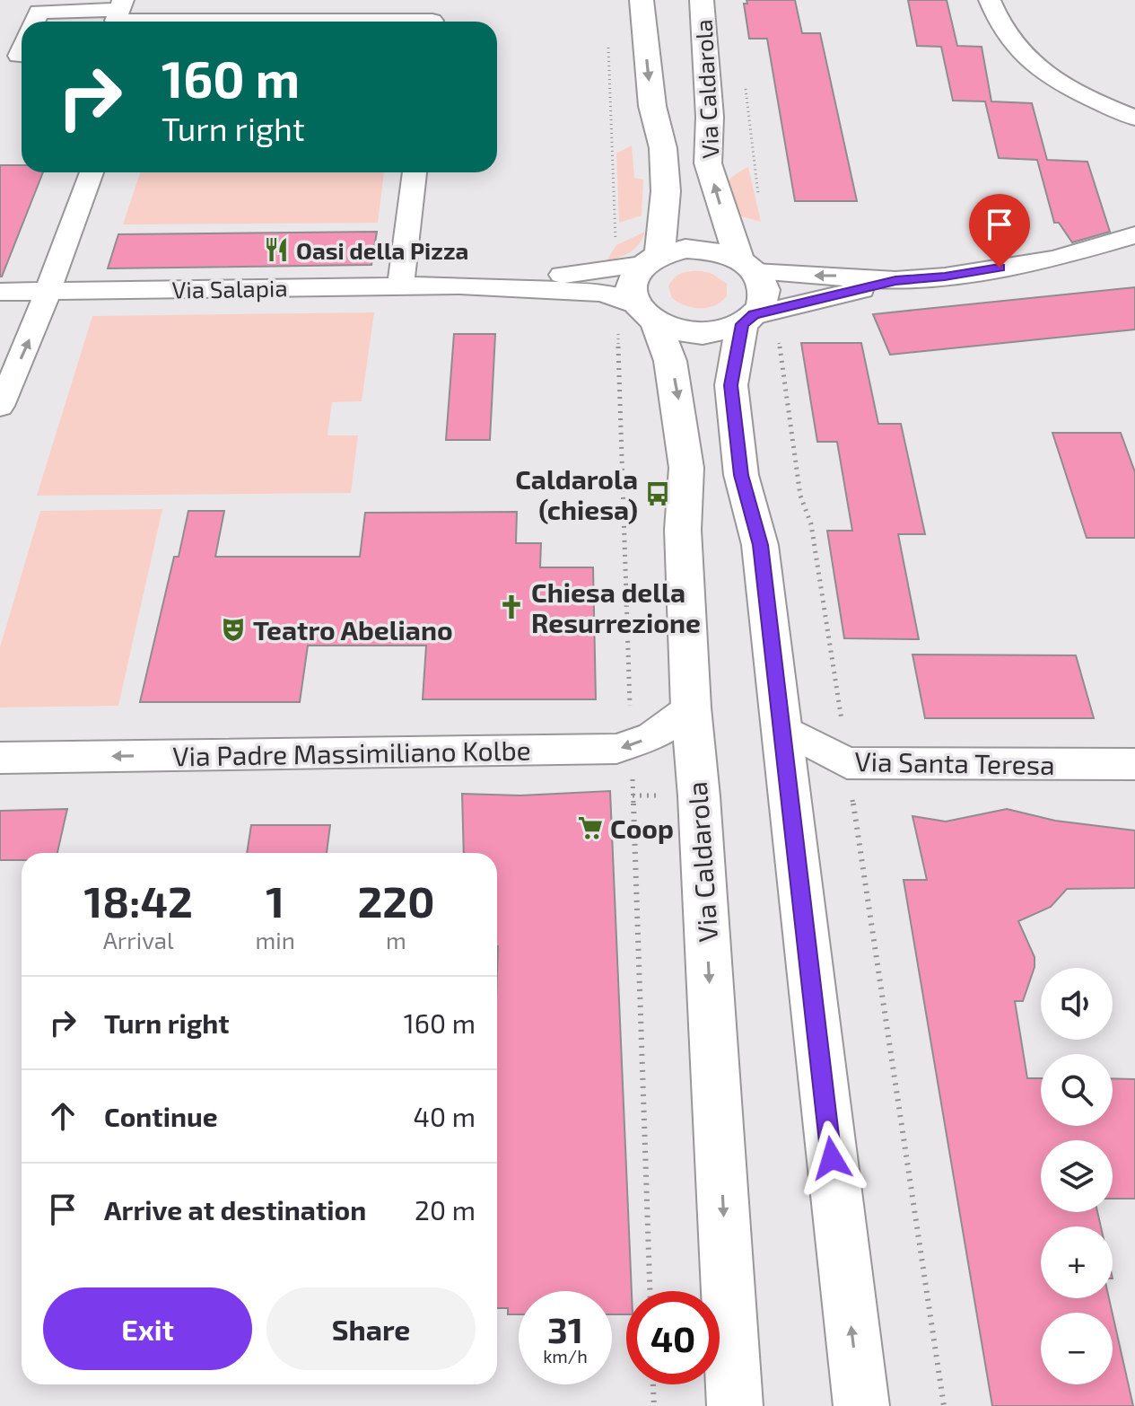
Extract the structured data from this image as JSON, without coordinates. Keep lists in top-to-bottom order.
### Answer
{
  "streets": {
    "street": [
      "Via Caldarola",
      "Via Salapia",
      "Via Padre Massimiliano Kolbe",
      "Via Santa Teresa"
    ]
  },
  "crossings": [
    ["Via Caldarola", "Via Salapia"],
    ["Via Caldarola", "Via Padre Massimiliano Kolbe"]
  ],
  "one_way": ["Via Padre Massimiliano Kolbe"],
  "places": {
    "restaurant": ["Oasi della Pizza"],
    "bus stop": ["Caldarola (chiesa)"],
    "church": ["Chiesa della Resurrezione"],
    "theatre": ["Teatro Abeliano"],
    "supermarket": ["Coop"]
  },
  "page": {
    "turn": ["160 m", "Turn right"],
    "eta": [
      "18:42",
      "Arrival",
      "1",
      "min",
      "220",
      "m"
    ],
    "map_buttons": ["+", "−"],
    "list": [
      {
        "name": "Turn right",
        "value": "160 m"
      },
      {
        "name": "Continue",
        "value": "40 m"
      },
      {
        "name": "Arrive at destination",
        "value": "20 m"
      }
    ],
    "buttons": ["Exit", "Share"],
    "speed": "31 km/h",
    "limit": "40"
  }
}
